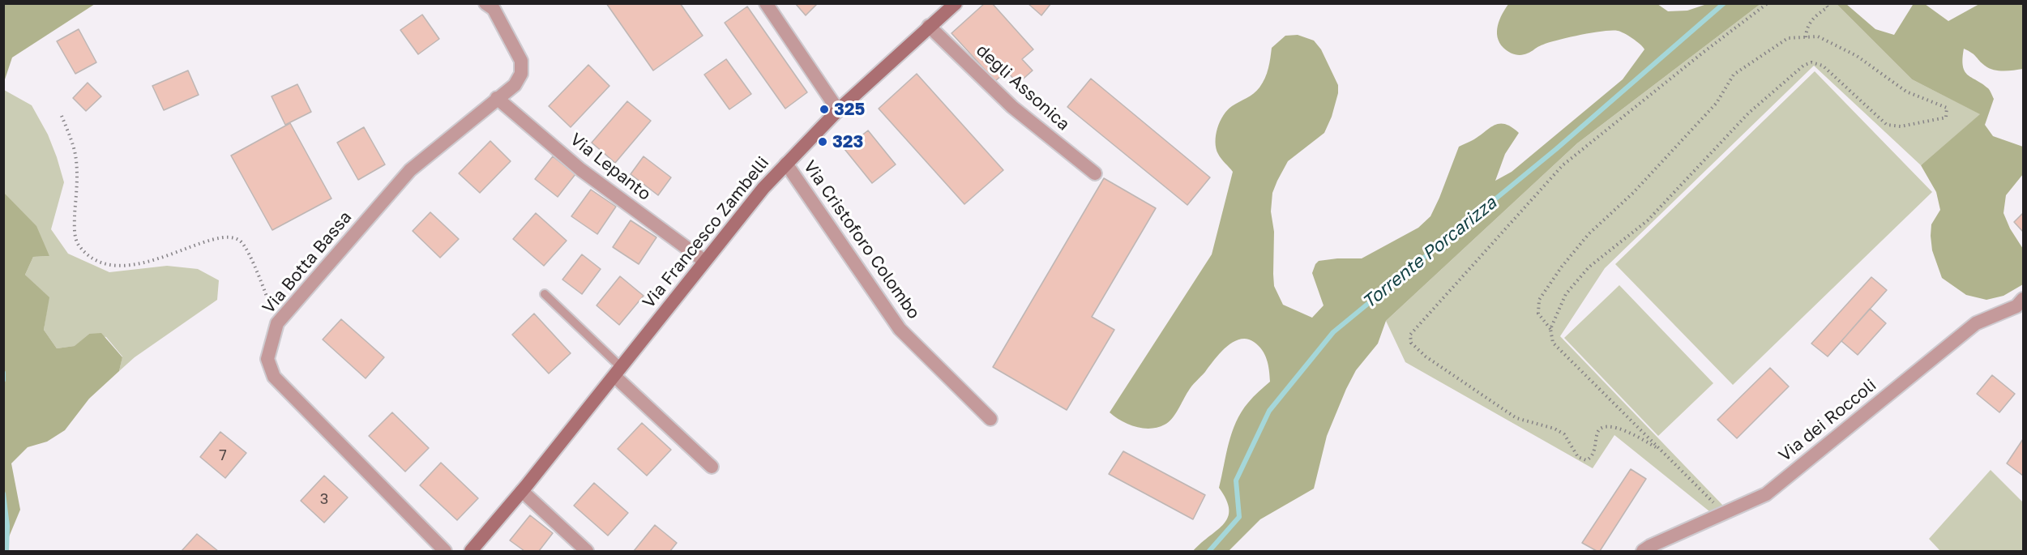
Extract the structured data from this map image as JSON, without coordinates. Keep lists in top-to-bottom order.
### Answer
{
  "streets": {
    "main road": ["Via Francesco Zambelli"],
    "street": [
      "degli Assonica",
      "Via Lepanto",
      "Via Cristoforo Colombo",
      "Via Botta Bassa",
      "Via dei Roccoli"
    ]
  },
  "crossings": [
    ["degli Assonica", "Via Francesco Zambelli"],
    ["Via Lepanto", "Via Francesco Zambelli"],
    ["Via Lepanto", "Via Botta Bassa"],
    ["Via Francesco Zambelli", "Via Cristoforo Colombo"]
  ],
  "water": ["Torrente Porcarizza"],
  "places": ["325", "323"],
  "house_numbers": ["7", "3"]
}
